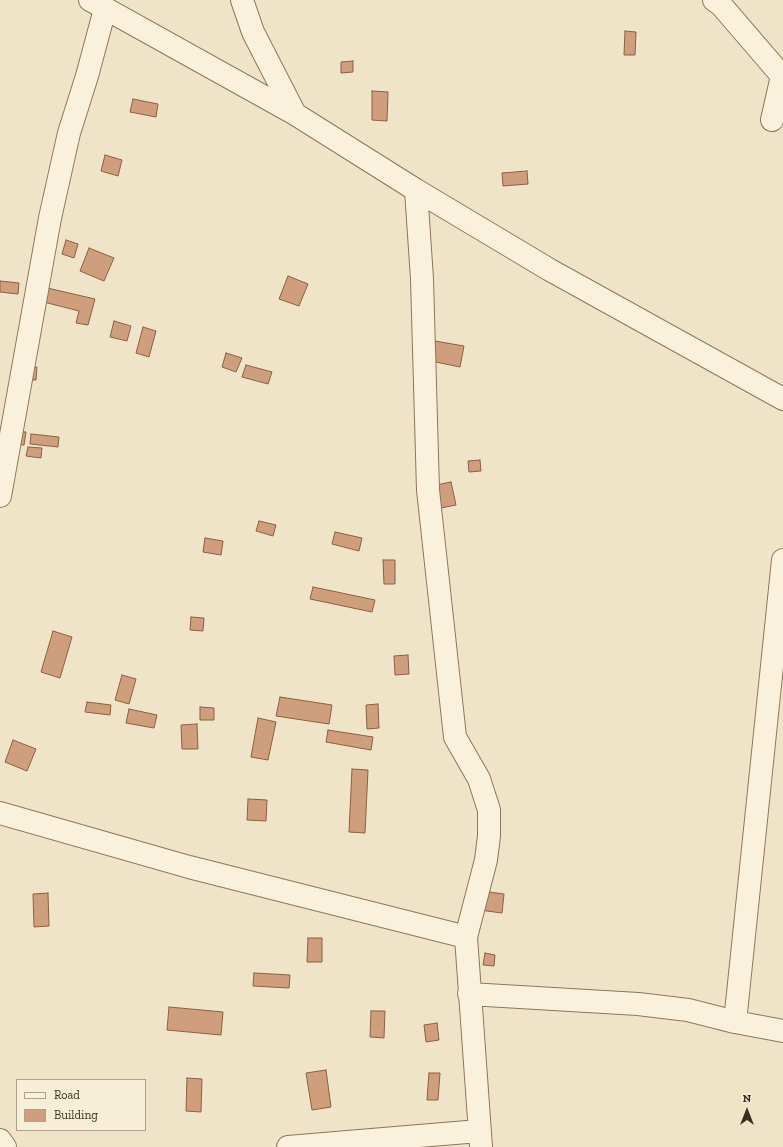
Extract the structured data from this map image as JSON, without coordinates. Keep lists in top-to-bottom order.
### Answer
{
  "legend": ["Road", "Building"],
  "north": "top"
}
